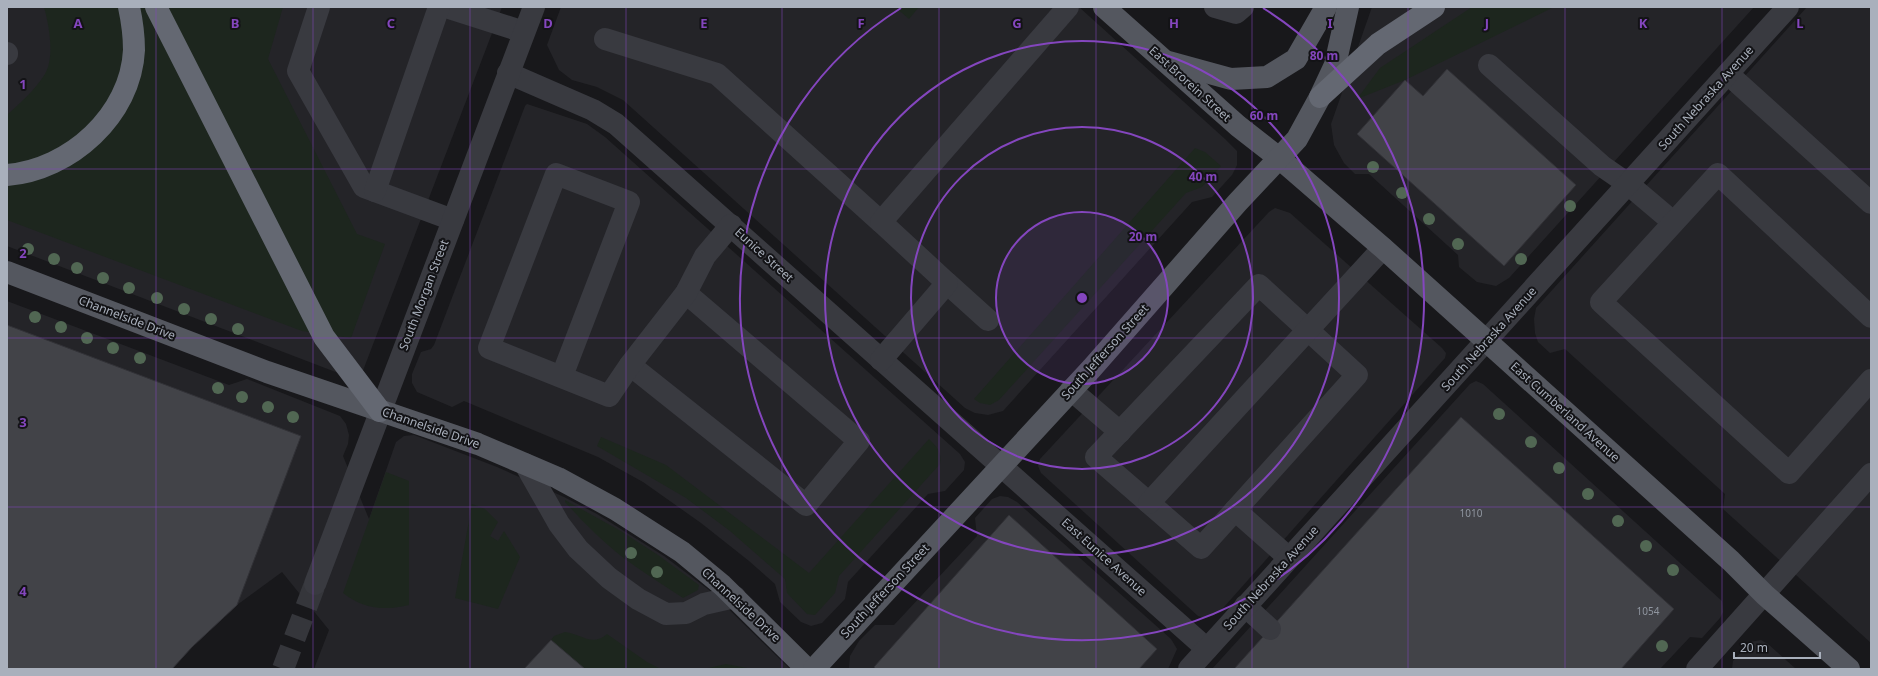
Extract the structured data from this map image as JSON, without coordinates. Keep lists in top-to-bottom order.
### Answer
{
  "streets": {
    "main road": [
      "East Brorein Street",
      "Channelside Drive",
      "South Jefferson Street",
      "East Cumberland Avenue"
    ],
    "street": [
      "South Nebraska Avenue",
      "Eunice Street",
      "South Morgan Street",
      "East Eunice Avenue"
    ]
  },
  "crossings": [
    ["East Brorein Street", "South Jefferson Street"],
    ["East Brorein Street", "East Cumberland Avenue"],
    ["South Nebraska Avenue", "East Cumberland Avenue"],
    ["South Nebraska Avenue", "East Eunice Avenue"],
    ["Eunice Street", "South Morgan Street"],
    ["Eunice Street", "South Jefferson Street"],
    ["Eunice Street", "East Eunice Avenue"],
    ["South Morgan Street", "Channelside Drive"],
    ["South Jefferson Street", "East Cumberland Avenue"],
    ["South Jefferson Street", "East Eunice Avenue"]
  ],
  "house_numbers": ["1010", "1054"],
  "scale_bar": "20 m",
  "grid": {
    "columns": [
      "A",
      "B",
      "C",
      "D",
      "E",
      "F",
      "G",
      "H",
      "I",
      "J",
      "K",
      "L"
    ],
    "rows": [
      "1",
      "2",
      "3",
      "4"
    ]
  },
  "rings": [
    "80 m",
    "60 m",
    "40 m",
    "20 m"
  ]
}
